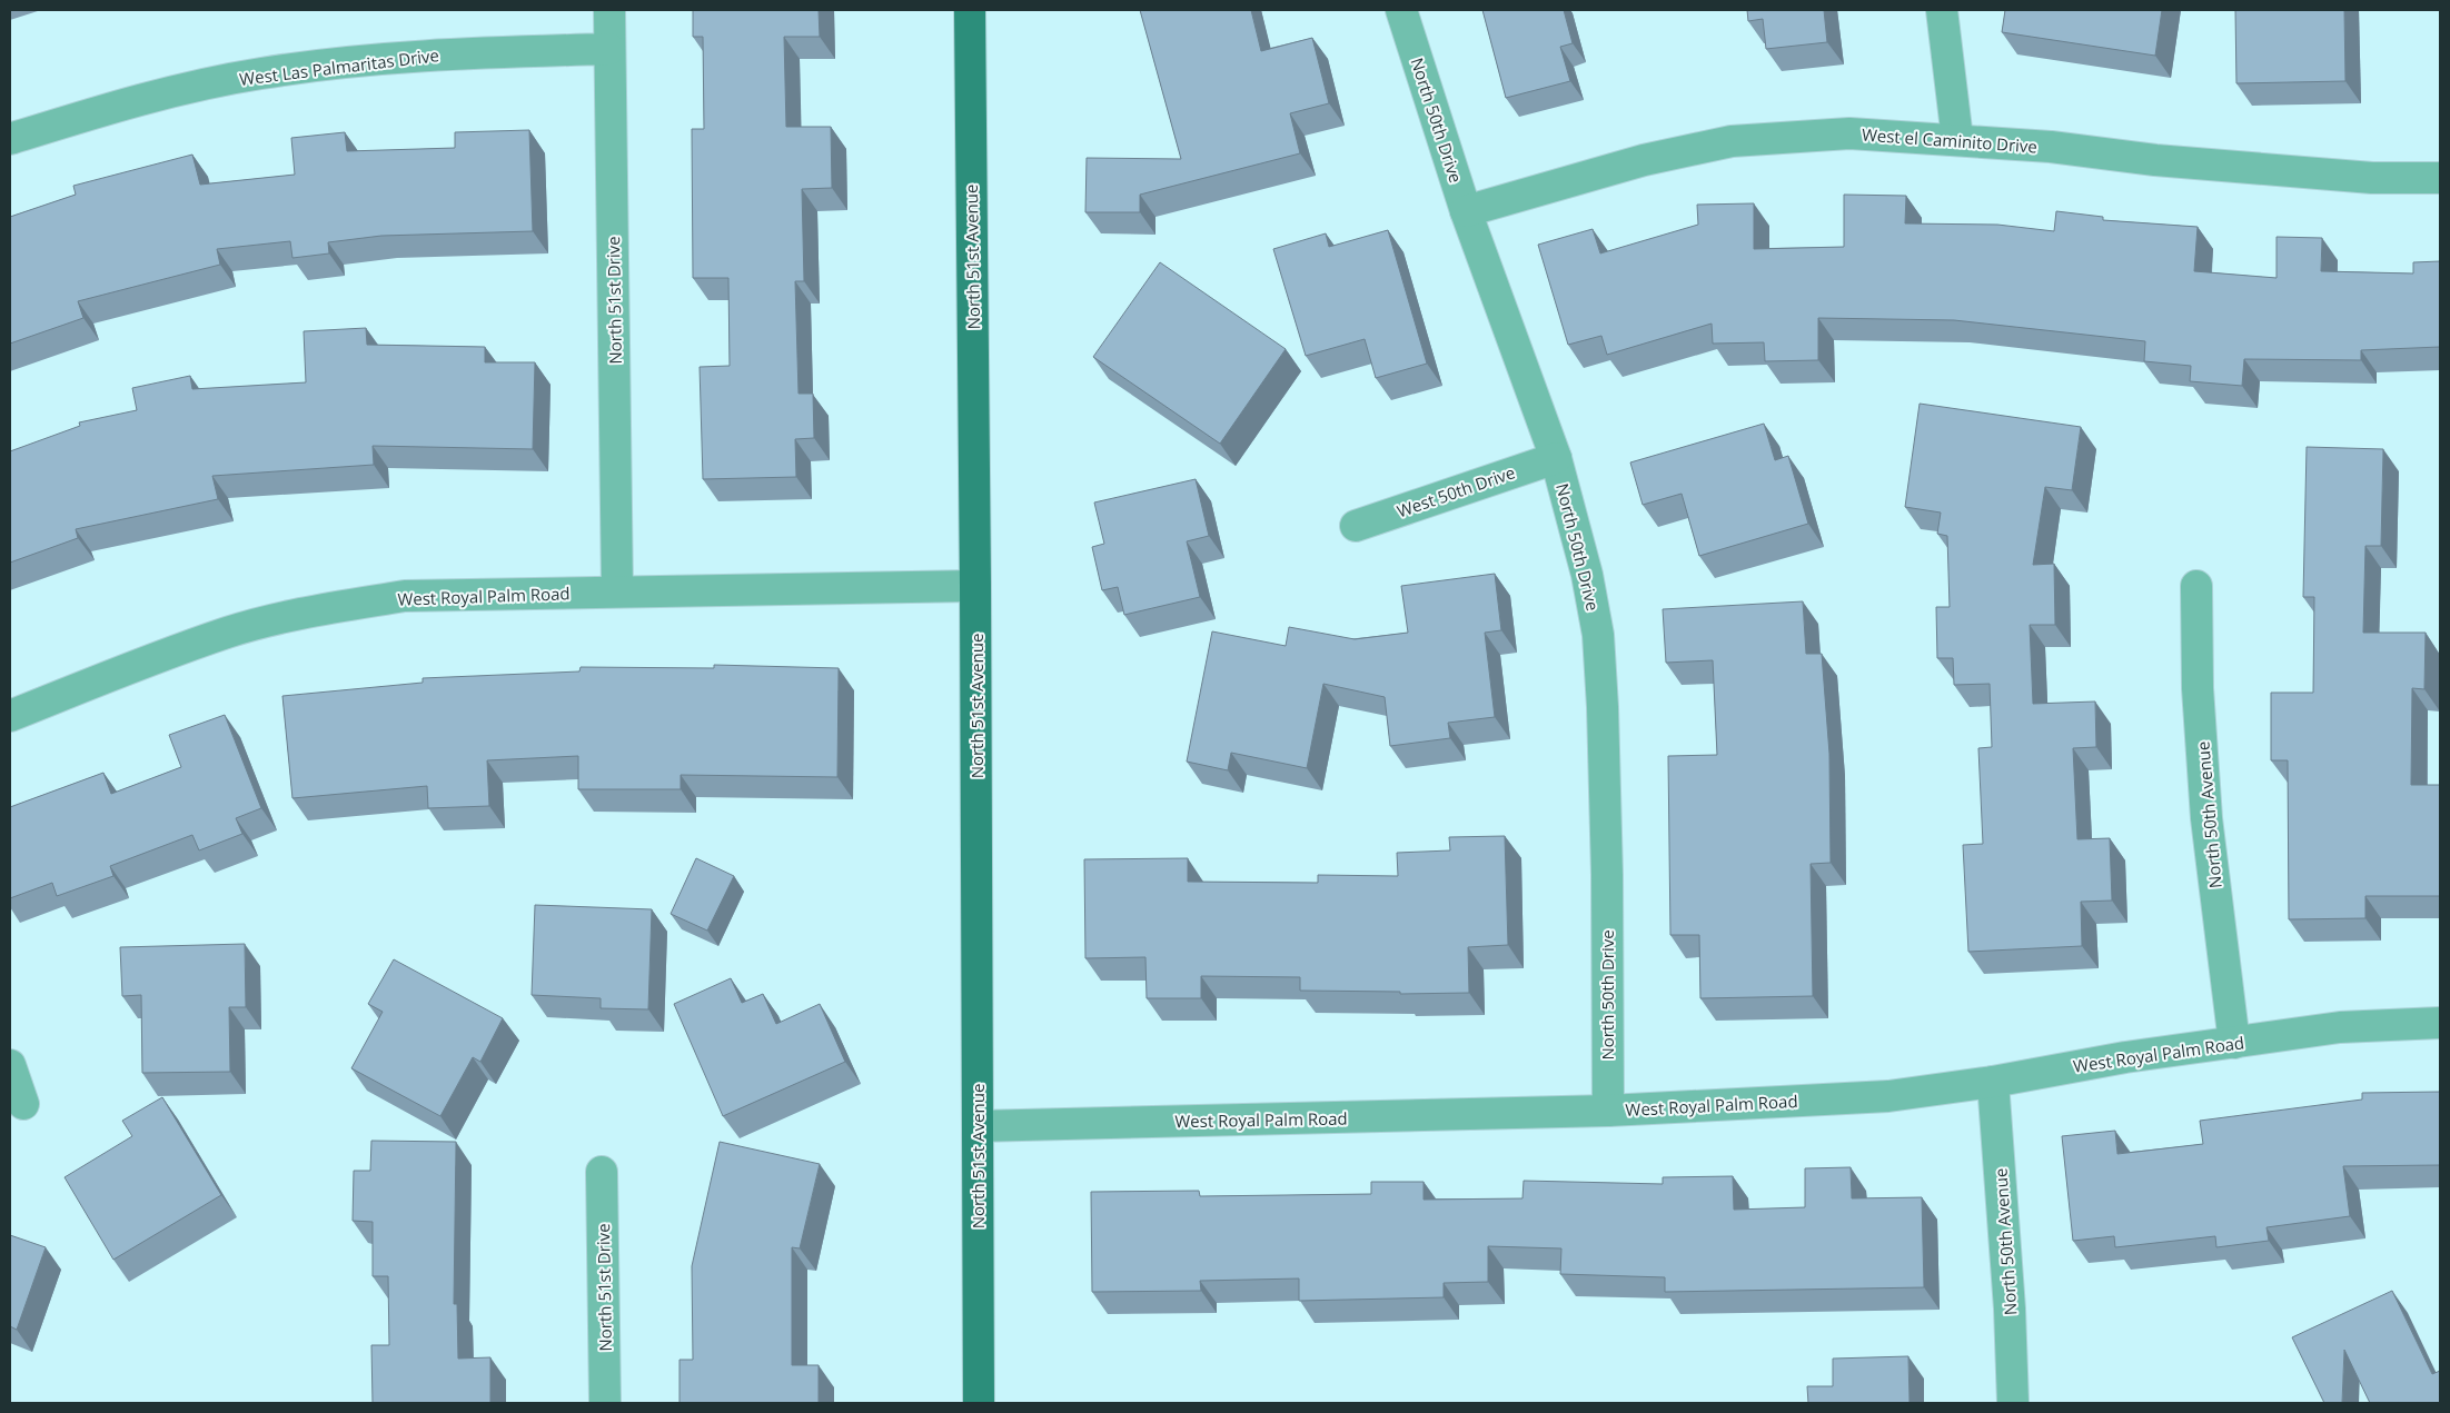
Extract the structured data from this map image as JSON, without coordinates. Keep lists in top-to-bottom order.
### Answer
{
  "streets": {
    "main road": ["North 51st Avenue"],
    "street": [
      "West Las Palmaritas Drive",
      "North 50th Drive",
      "West el Caminito Drive",
      "North 51st Drive",
      "West 50th Drive",
      "West Royal Palm Road",
      "North 50th Avenue"
    ]
  },
  "crossings": [
    ["West Las Palmaritas Drive", "North 51st Drive"],
    ["North 50th Drive", "West el Caminito Drive"],
    ["North 50th Drive", "West 50th Drive"],
    ["North 50th Drive", "West Royal Palm Road"],
    ["North 51st Avenue", "West Royal Palm Road"],
    ["North 51st Drive", "West Royal Palm Road"],
    ["West Royal Palm Road", "North 50th Avenue"]
  ]
}
